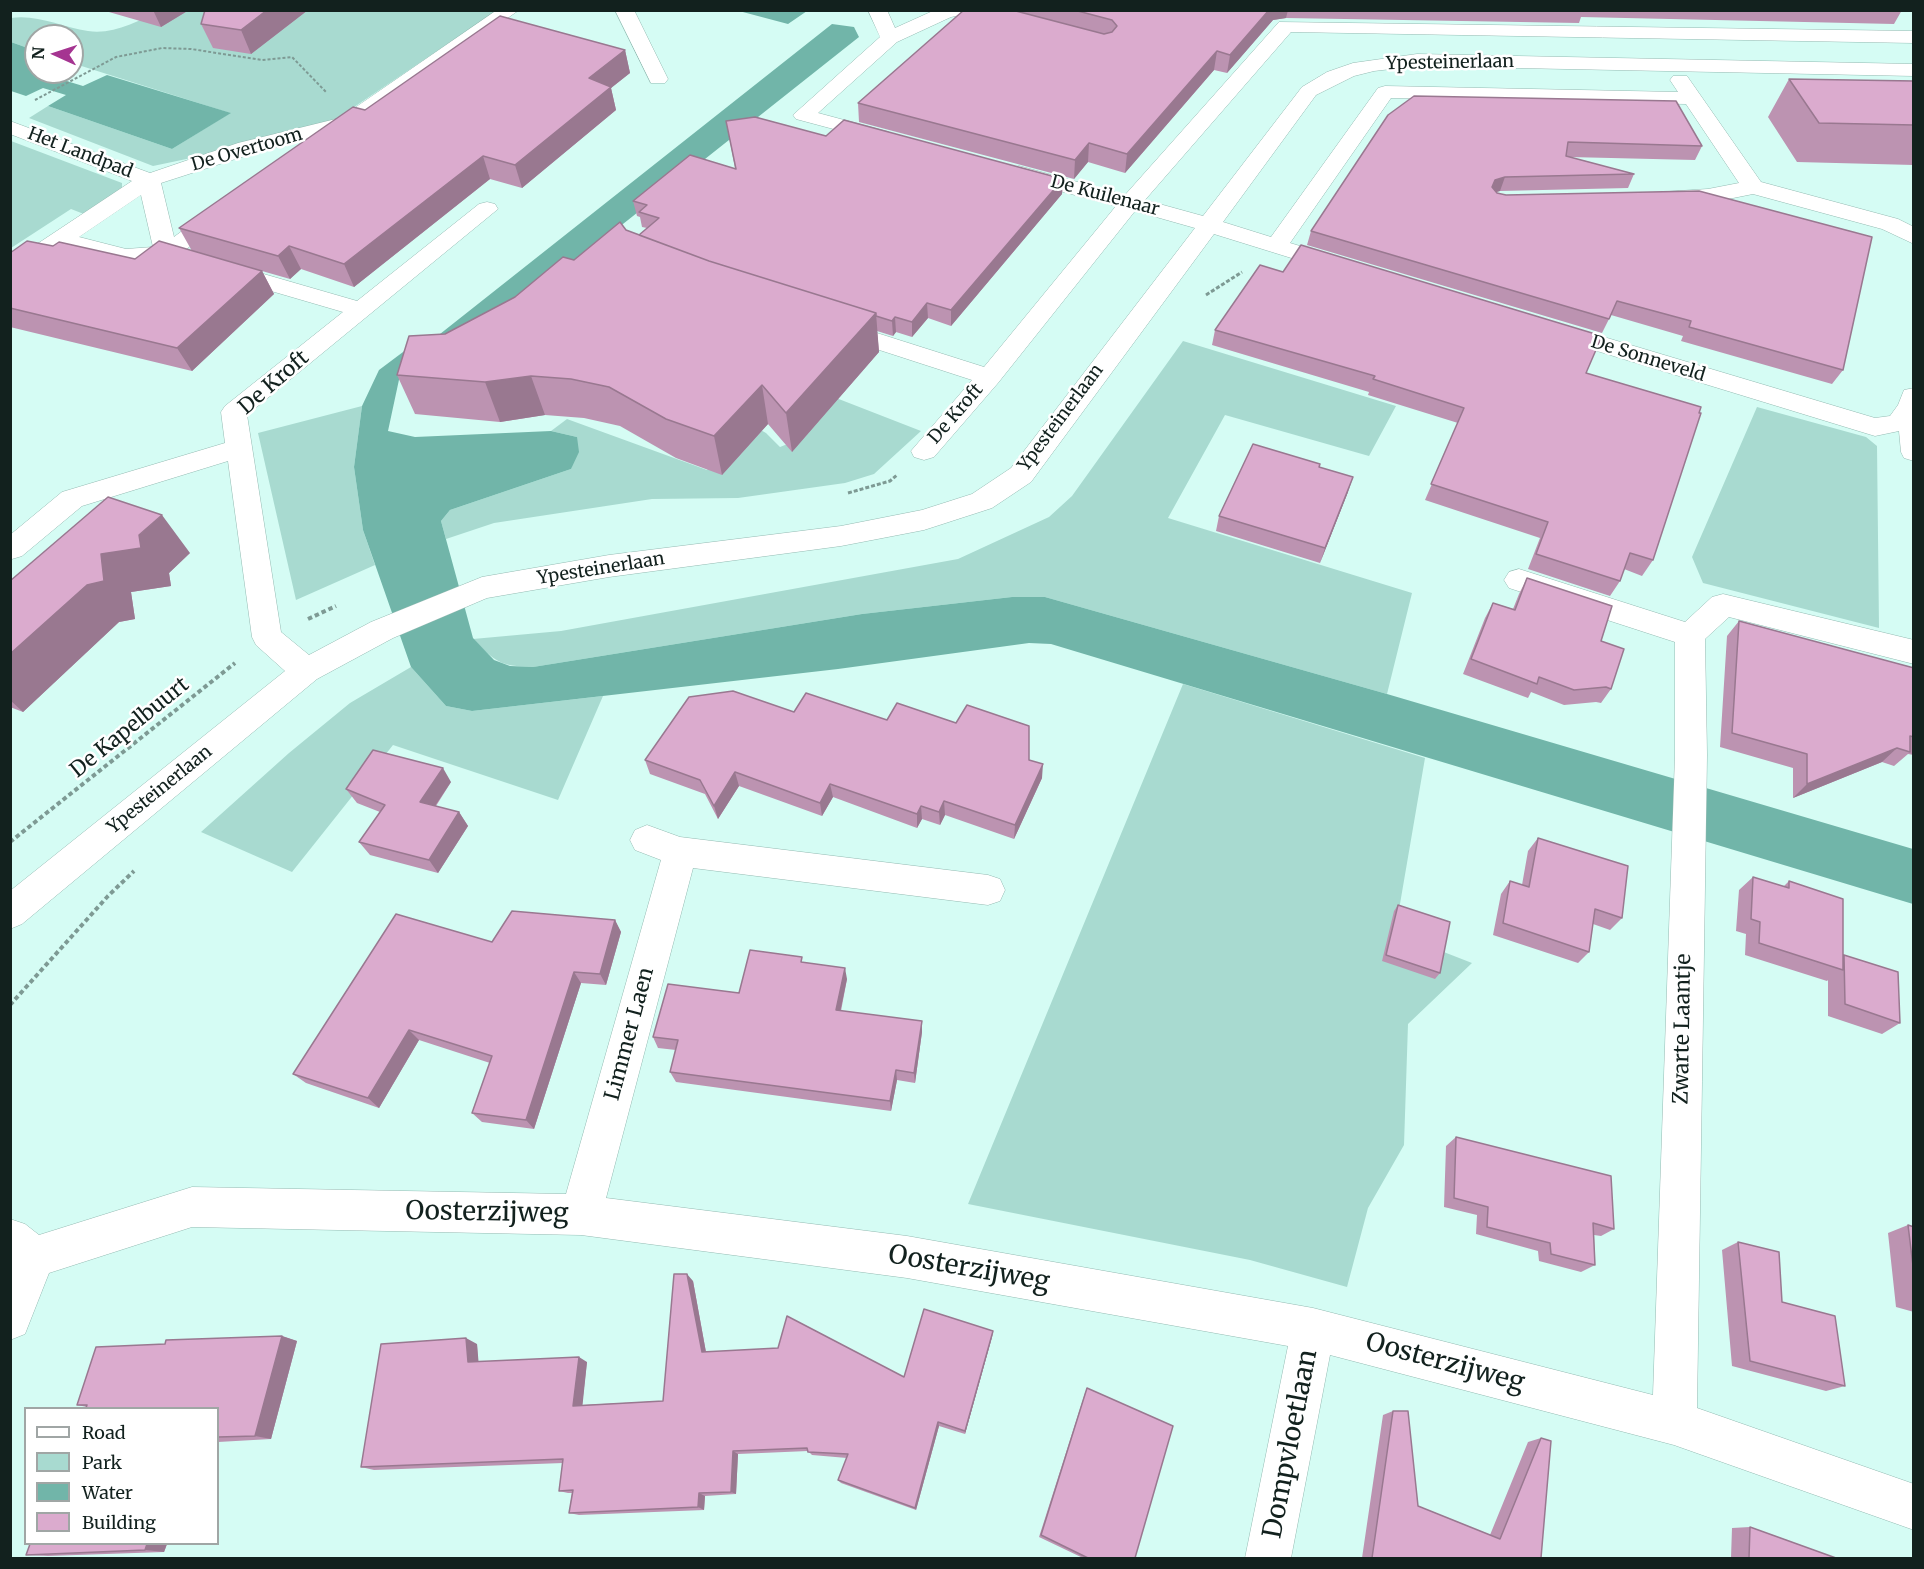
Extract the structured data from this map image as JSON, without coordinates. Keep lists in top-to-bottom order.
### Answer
{
  "streets": {
    "street": [
      "Ypesteinerlaan",
      "De Overtoom",
      "Het Landpad",
      "De Kuilenaar",
      "De Sonneveld",
      "De Kroft",
      "Zwarte Laantje",
      "Limmer Laen",
      "Oosterzijweg",
      "Dompvloetlaan"
    ],
    "path": ["De Kapelbuurt"]
  },
  "crossings": [
    ["Ypesteinerlaan", "De Kuilenaar"],
    ["Ypesteinerlaan", "De Kroft"],
    ["De Overtoom", "Het Landpad"],
    ["De Kroft", "De Kapelbuurt"],
    ["Zwarte Laantje", "Oosterzijweg"],
    ["Limmer Laen", "Oosterzijweg"],
    ["Oosterzijweg", "Dompvloetlaan"]
  ],
  "legend": [
    "Road",
    "Park",
    "Water",
    "Building"
  ],
  "north": "left"
}
